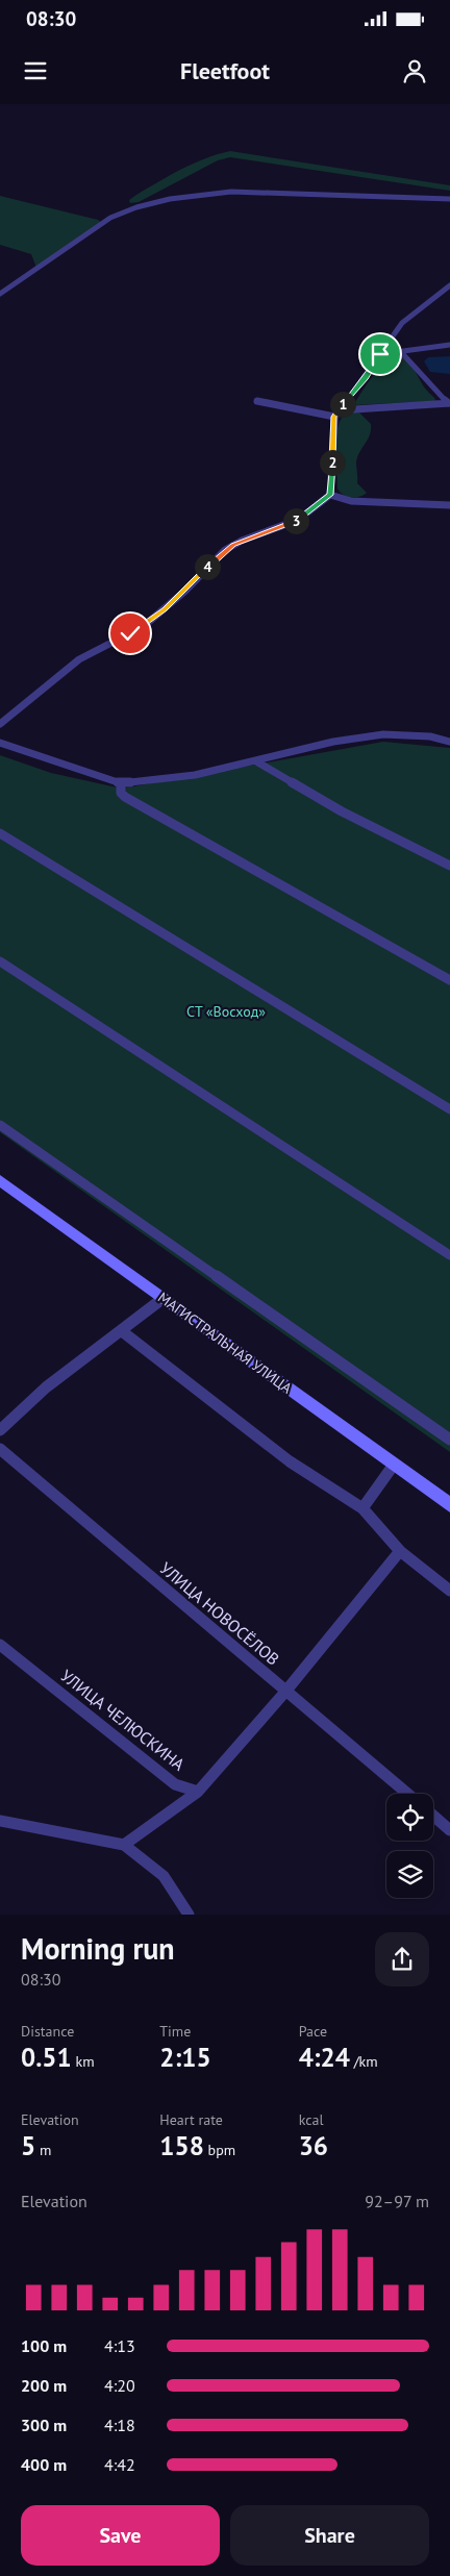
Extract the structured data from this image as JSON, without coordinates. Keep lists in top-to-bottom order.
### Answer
{
  "streets": {
    "main road": ["МАГИСТРАЛЬНАЯ УЛИЦА"],
    "street": ["УЛИЦА НОВОСЁЛОВ", "УЛИЦА ЧЕЛЮСКИНА"]
  },
  "parks": ["СТ «Восход»"],
  "page": {
    "status": "08:30",
    "header": "Fleetfoot",
    "pins": [
      "1",
      "2",
      "3",
      "4"
    ],
    "heading": ["Morning run", "08:30"],
    "stats": [
      ["Distance", "0.51 km"],
      ["Time", "2:15"],
      ["Pace", "4:24 /km"],
      ["Elevation", "5 m"],
      ["Heart rate", "158 bpm"],
      ["kcal", "36"]
    ],
    "chart": ["Elevation", "92–97 m"],
    "list": [
      {
        "name": "100 m",
        "note": "4:13"
      },
      {
        "name": "200 m",
        "note": "4:20"
      },
      {
        "name": "300 m",
        "note": "4:18"
      },
      {
        "name": "400 m",
        "note": "4:42"
      }
    ],
    "buttons": ["Save", "Share"]
  }
}
